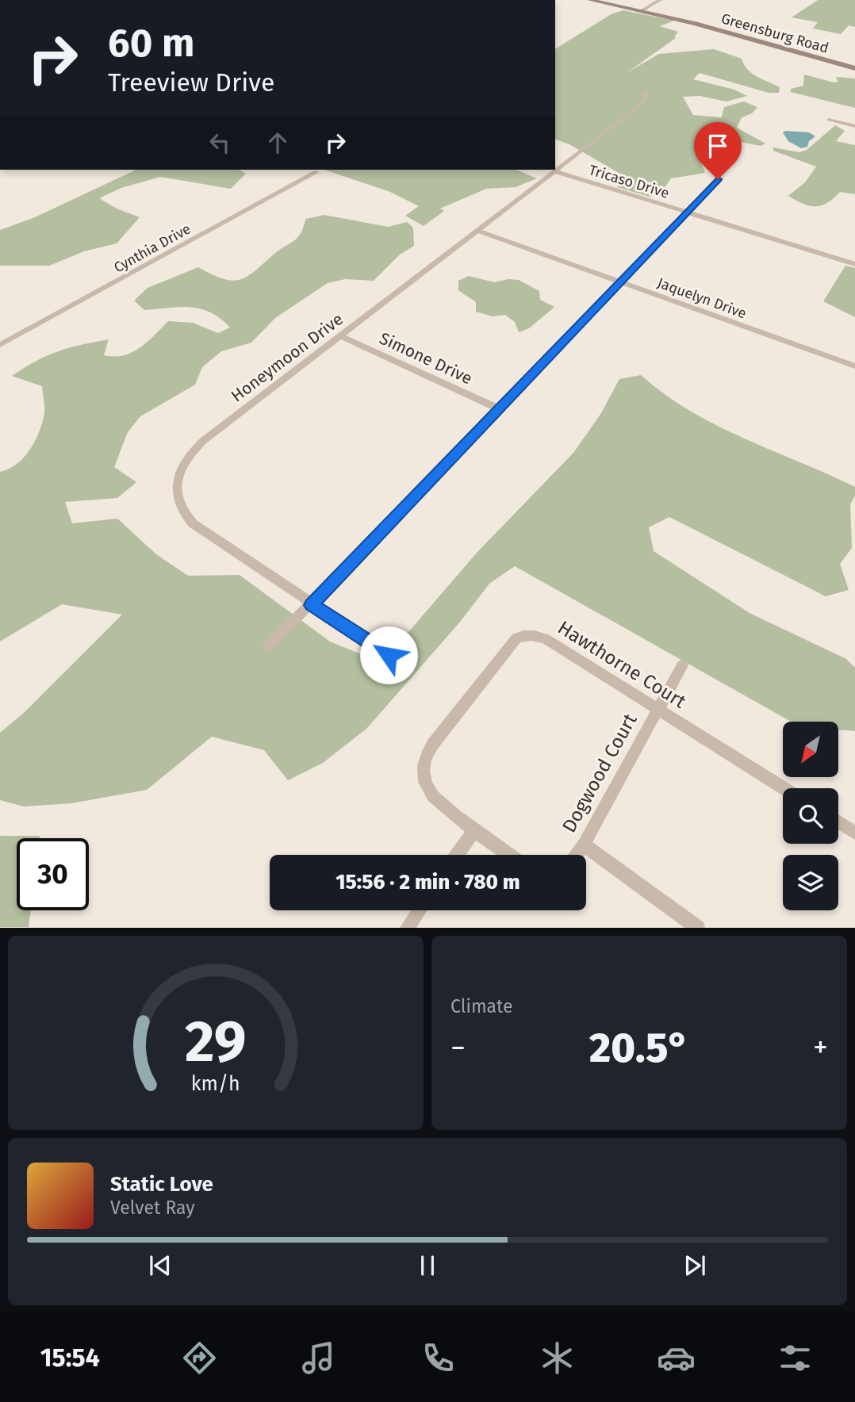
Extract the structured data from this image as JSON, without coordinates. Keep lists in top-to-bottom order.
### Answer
{
  "streets": {
    "main road": ["Greensburg Road"],
    "street": [
      "Tricaso Drive",
      "Cynthia Drive",
      "Jaquelyn Drive",
      "Honeymoon Drive",
      "Simone Drive",
      "Hawthorne Court",
      "Dogwood Court"
    ]
  },
  "crossings": [
    ["Tricaso Drive", "Honeymoon Drive"],
    ["Jaquelyn Drive", "Honeymoon Drive"],
    ["Honeymoon Drive", "Simone Drive"],
    ["Hawthorne Court", "Dogwood Court"]
  ],
  "north": "bottom left",
  "page": {
    "turn": ["60 m", "Treeview Drive"],
    "limit": "30",
    "trip": "15:56 · 2 min · 780 m",
    "tile": "Climate",
    "heat": ["−", "20.5°", "+"],
    "song": ["Static Love", "Velvet Ray"],
    "tabs": "15:54",
    "gauge": ["29", "km/h"]
  }
}
